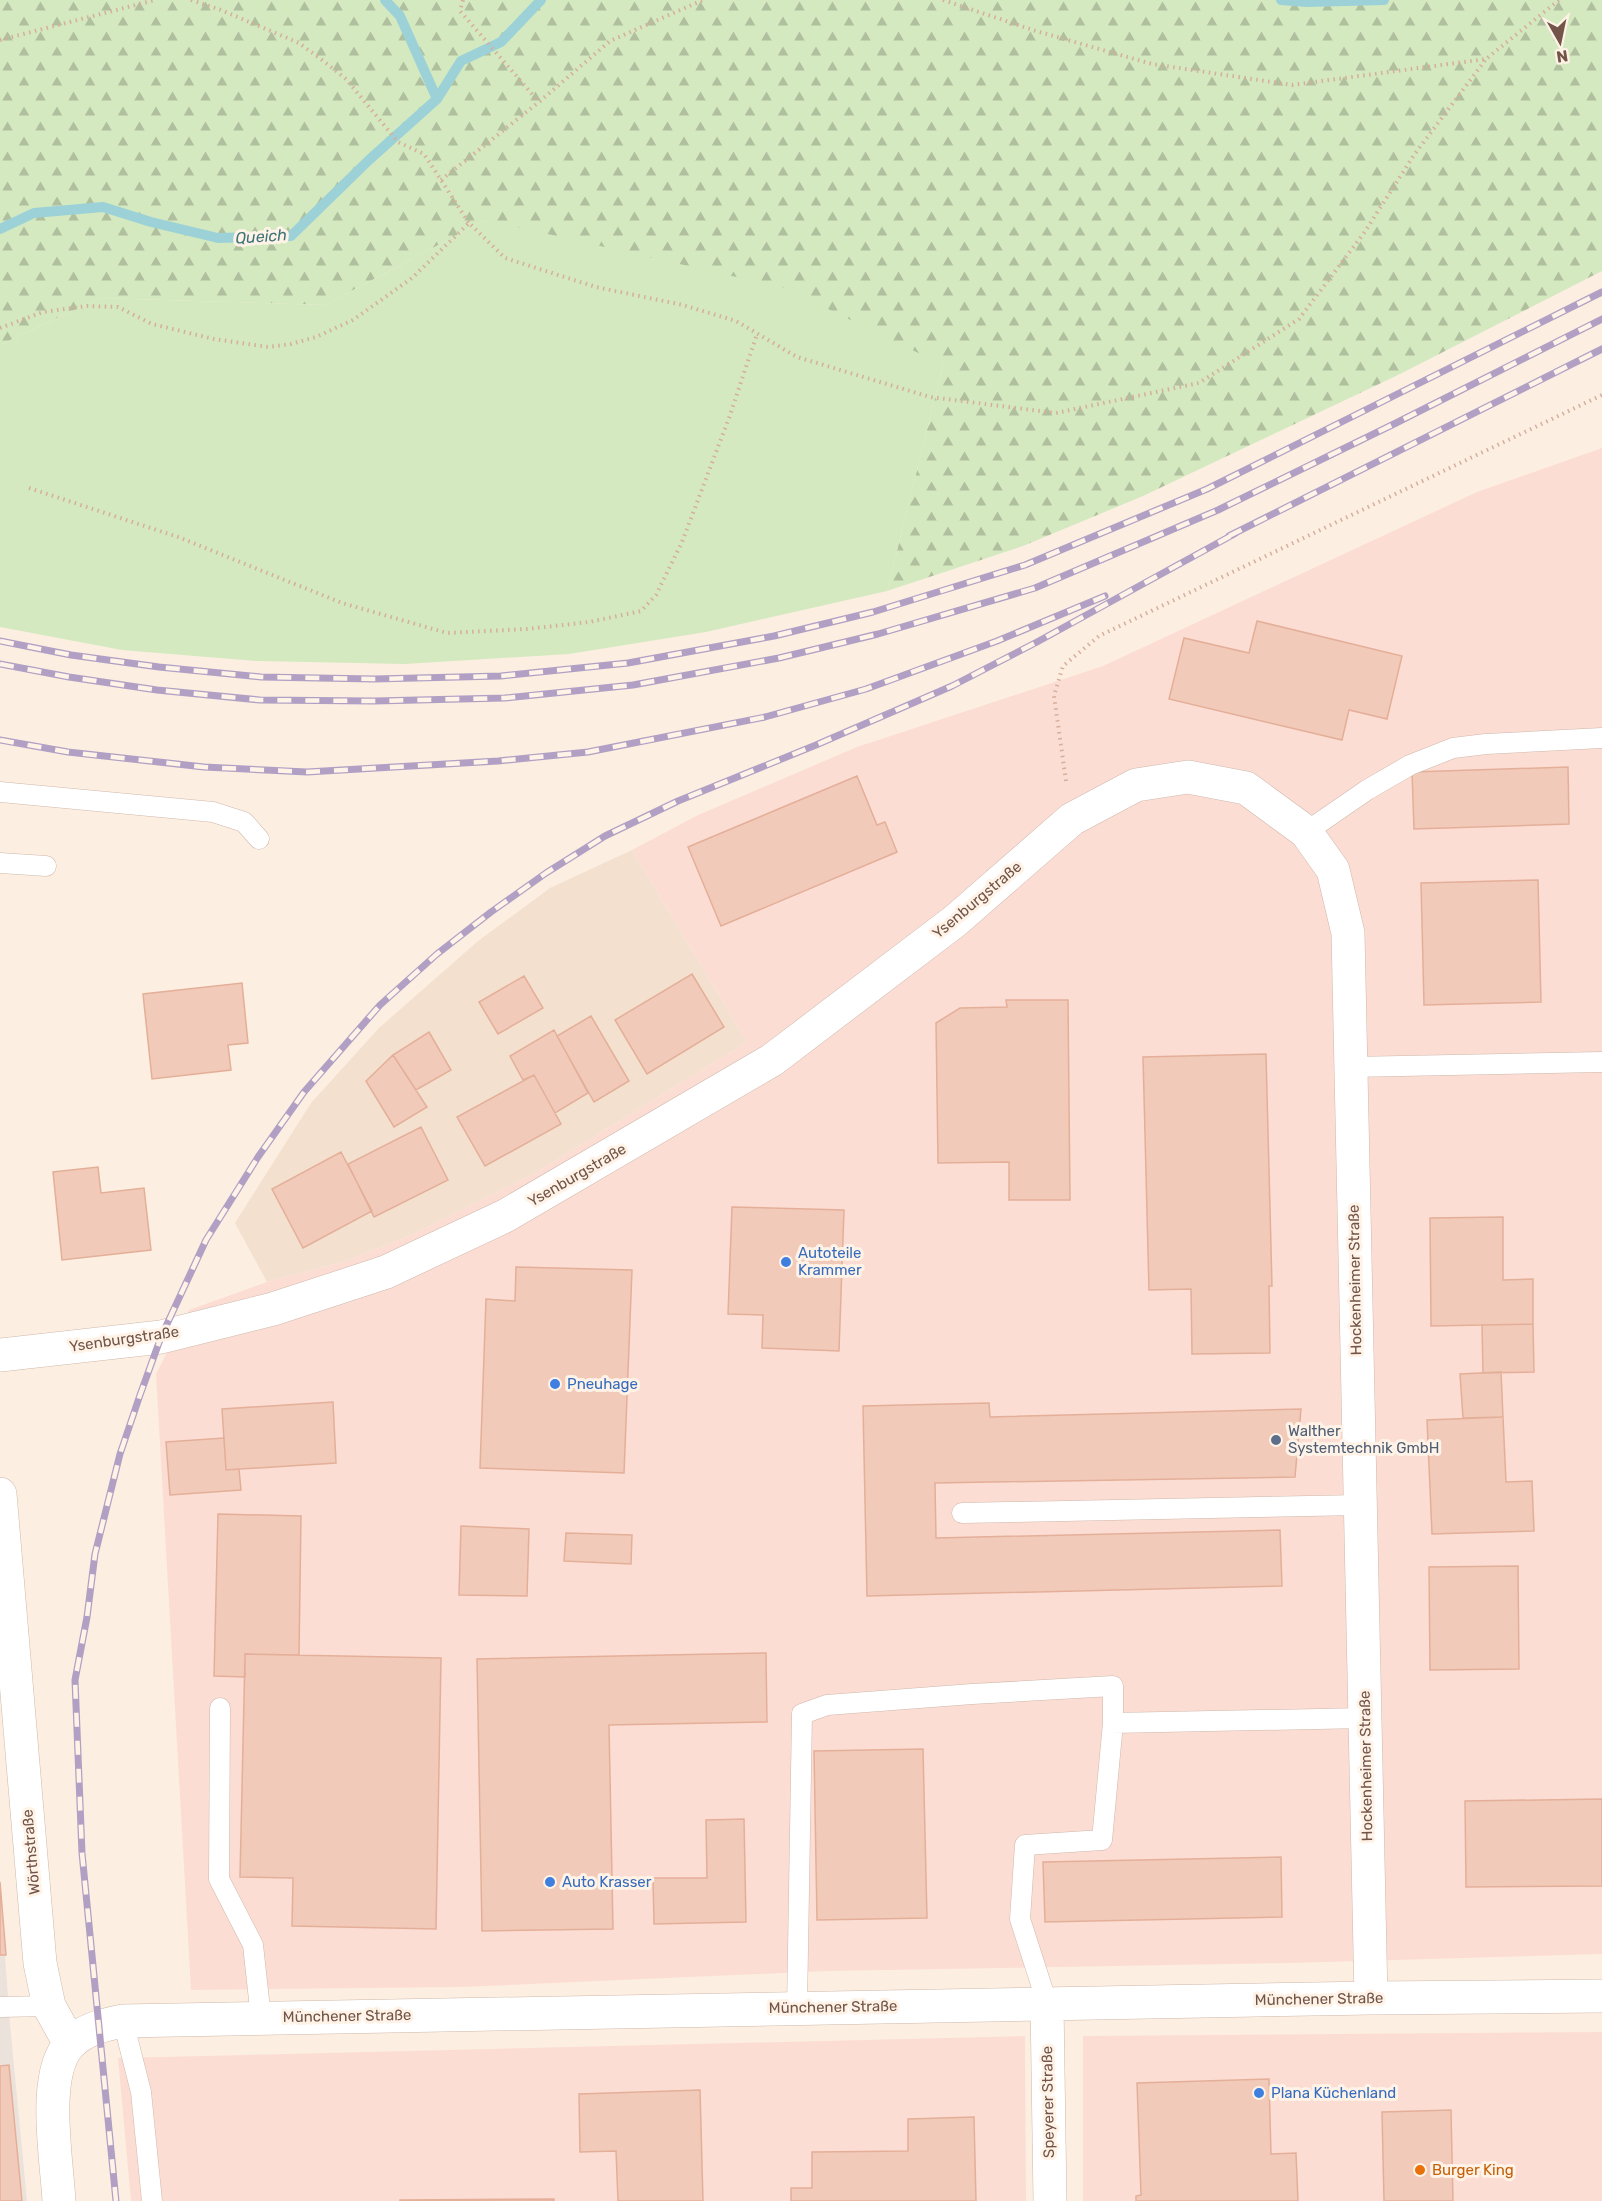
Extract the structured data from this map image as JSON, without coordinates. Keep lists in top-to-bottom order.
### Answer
{
  "streets": {
    "street": [
      "Ysenburgstraße",
      "Hockenheimer Straße",
      "Wörthstraße",
      "Münchener Straße",
      "Speyerer Straße"
    ]
  },
  "crossings": [
    ["Ysenburgstraße", "Hockenheimer Straße"],
    ["Hockenheimer Straße", "Münchener Straße"],
    ["Wörthstraße", "Münchener Straße"],
    ["Münchener Straße", "Speyerer Straße"]
  ],
  "water": ["Queich"],
  "places": [
    "Autoteile Krammer",
    "Pneuhage",
    "Walther Systemtechnik GmbH",
    "Auto Krasser",
    "Plana Küchenland",
    "Burger King"
  ],
  "north": "bottom"
}
